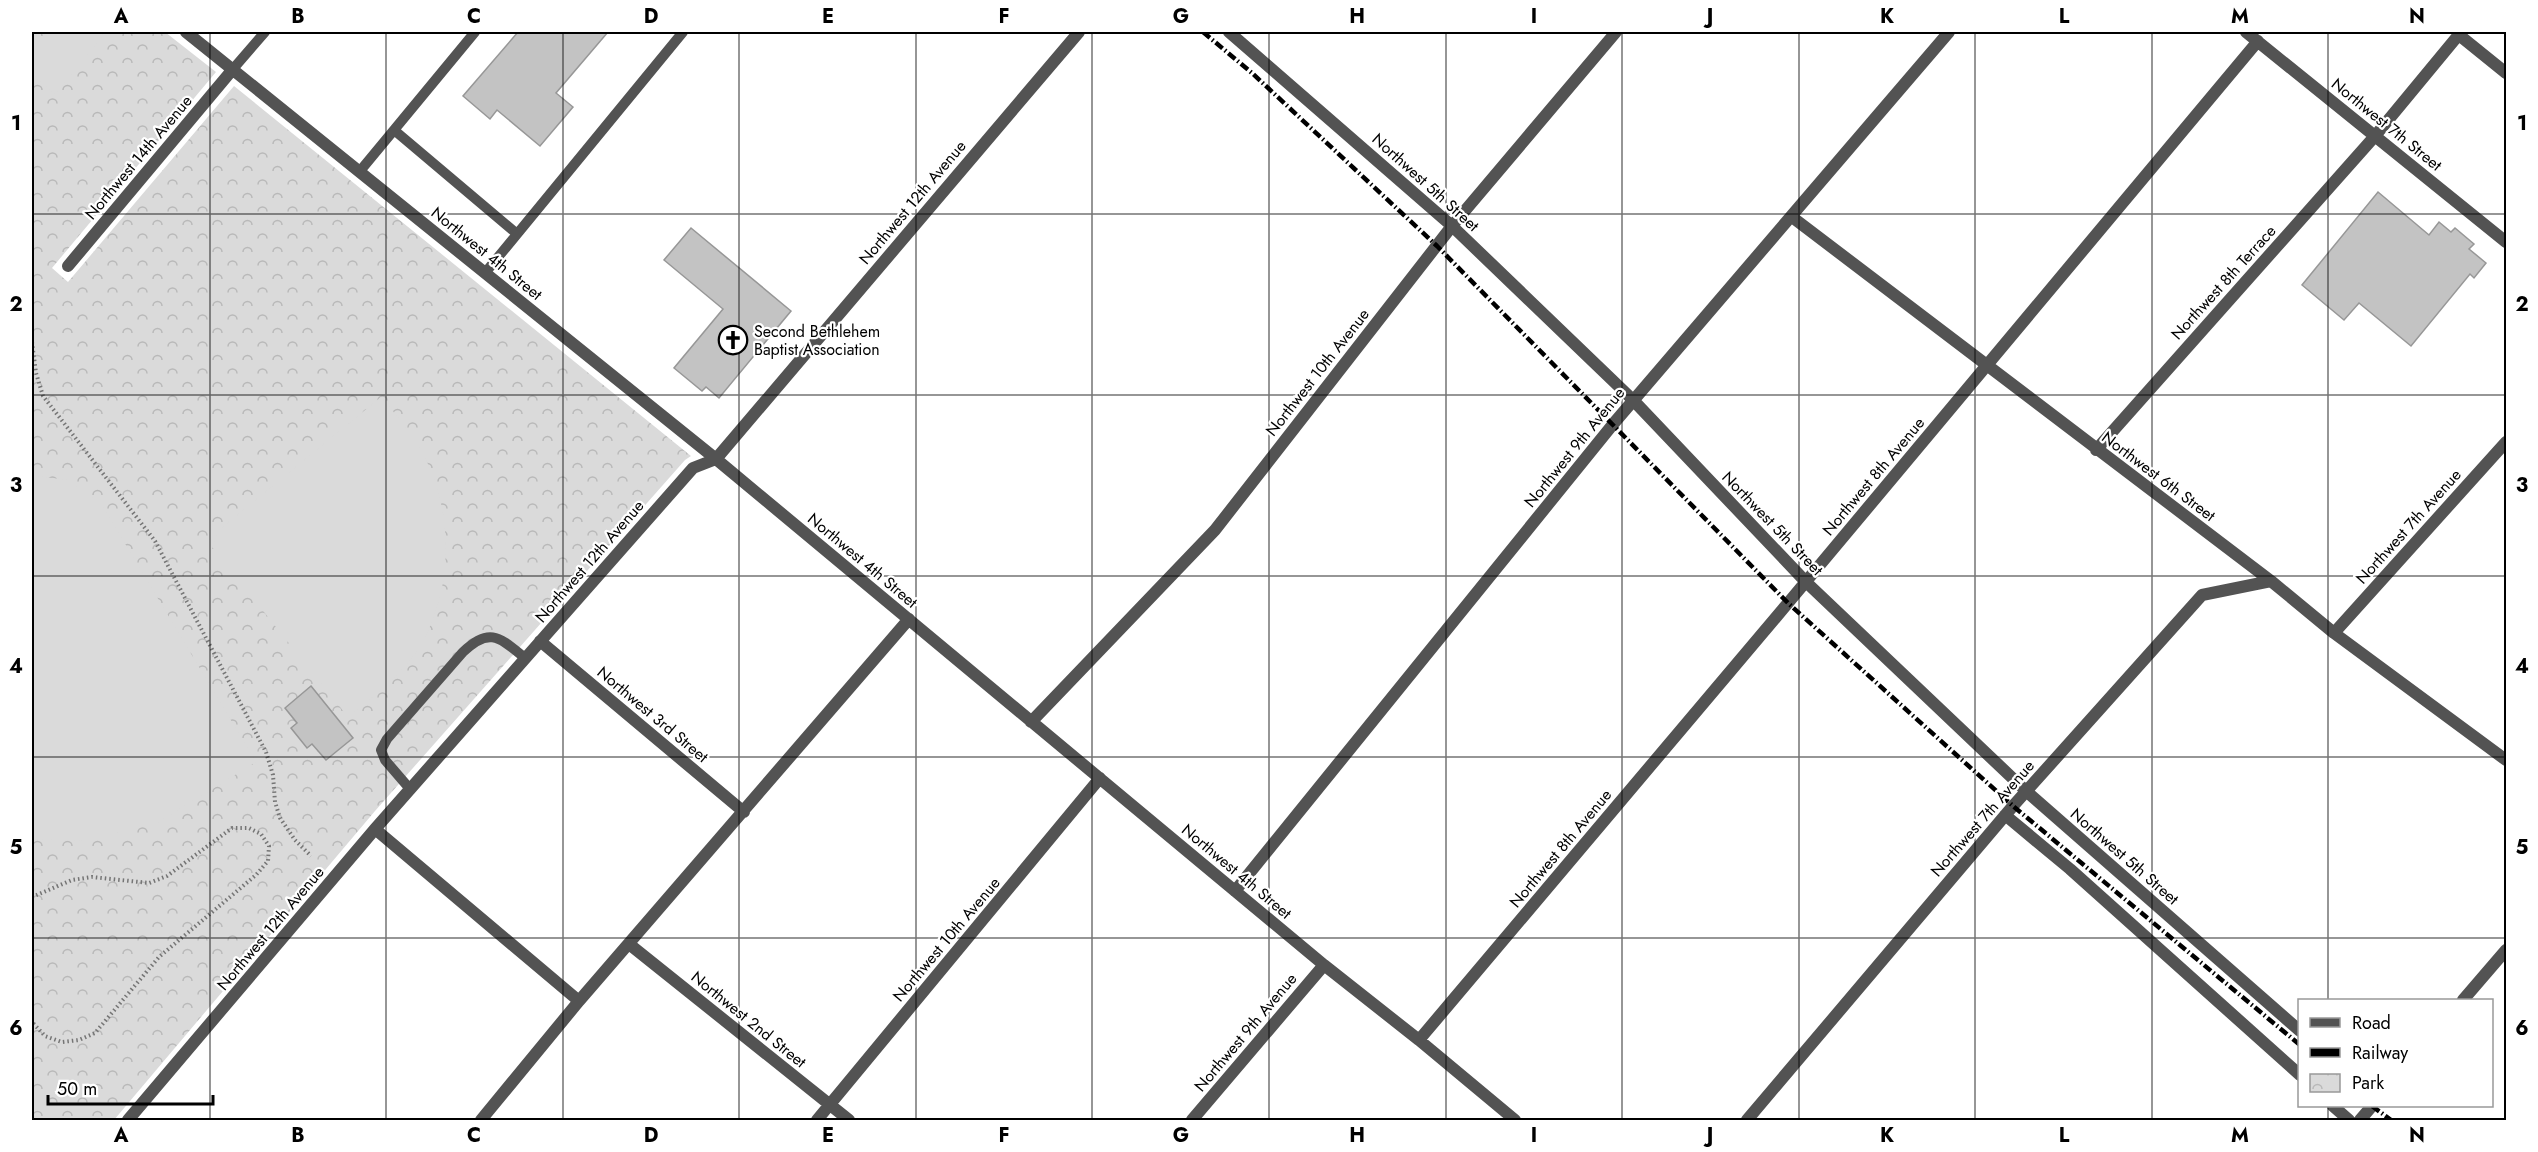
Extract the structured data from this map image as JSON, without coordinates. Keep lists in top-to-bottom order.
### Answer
{
  "streets": {
    "street": [
      "Northwest 7th Street",
      "Northwest 14th Avenue",
      "Northwest 5th Street",
      "Northwest 12th Avenue",
      "Northwest 4th Street",
      "Northwest 8th Terrace",
      "Northwest 10th Avenue",
      "Northwest 9th Avenue",
      "Northwest 8th Avenue",
      "Northwest 6th Street",
      "Northwest 7th Avenue",
      "Northwest 3rd Street",
      "Northwest 2nd Street"
    ]
  },
  "crossings": [
    ["Northwest 7th Street", "Northwest 8th Terrace"],
    ["Northwest 7th Street", "Northwest 8th Avenue"],
    ["Northwest 14th Avenue", "Northwest 4th Street"],
    ["Northwest 5th Street", "Northwest 10th Avenue"],
    ["Northwest 5th Street", "Northwest 9th Avenue"],
    ["Northwest 5th Street", "Northwest 8th Avenue"],
    ["Northwest 5th Street", "Northwest 7th Avenue"],
    ["Northwest 12th Avenue", "Northwest 4th Street"],
    ["Northwest 12th Avenue", "Northwest 3rd Street"],
    ["Northwest 4th Street", "Northwest 10th Avenue"],
    ["Northwest 4th Street", "Northwest 9th Avenue"],
    ["Northwest 4th Street", "Northwest 8th Avenue"],
    ["Northwest 8th Terrace", "Northwest 6th Street"],
    ["Northwest 10th Avenue", "Northwest 2nd Street"],
    ["Northwest 9th Avenue", "Northwest 6th Street"],
    ["Northwest 8th Avenue", "Northwest 6th Street"],
    ["Northwest 6th Street", "Northwest 7th Avenue"]
  ],
  "places": {
    "church": ["Second Bethlehem Baptist Association"]
  },
  "legend": ["Road", "Railway", "Park"],
  "scale_bar": "50 m",
  "grid": {
    "columns": [
      "A",
      "B",
      "C",
      "D",
      "E",
      "F",
      "G",
      "H",
      "I",
      "J",
      "K",
      "L",
      "M",
      "N"
    ],
    "rows": [
      "1",
      "2",
      "3",
      "4",
      "5",
      "6"
    ]
  }
}
